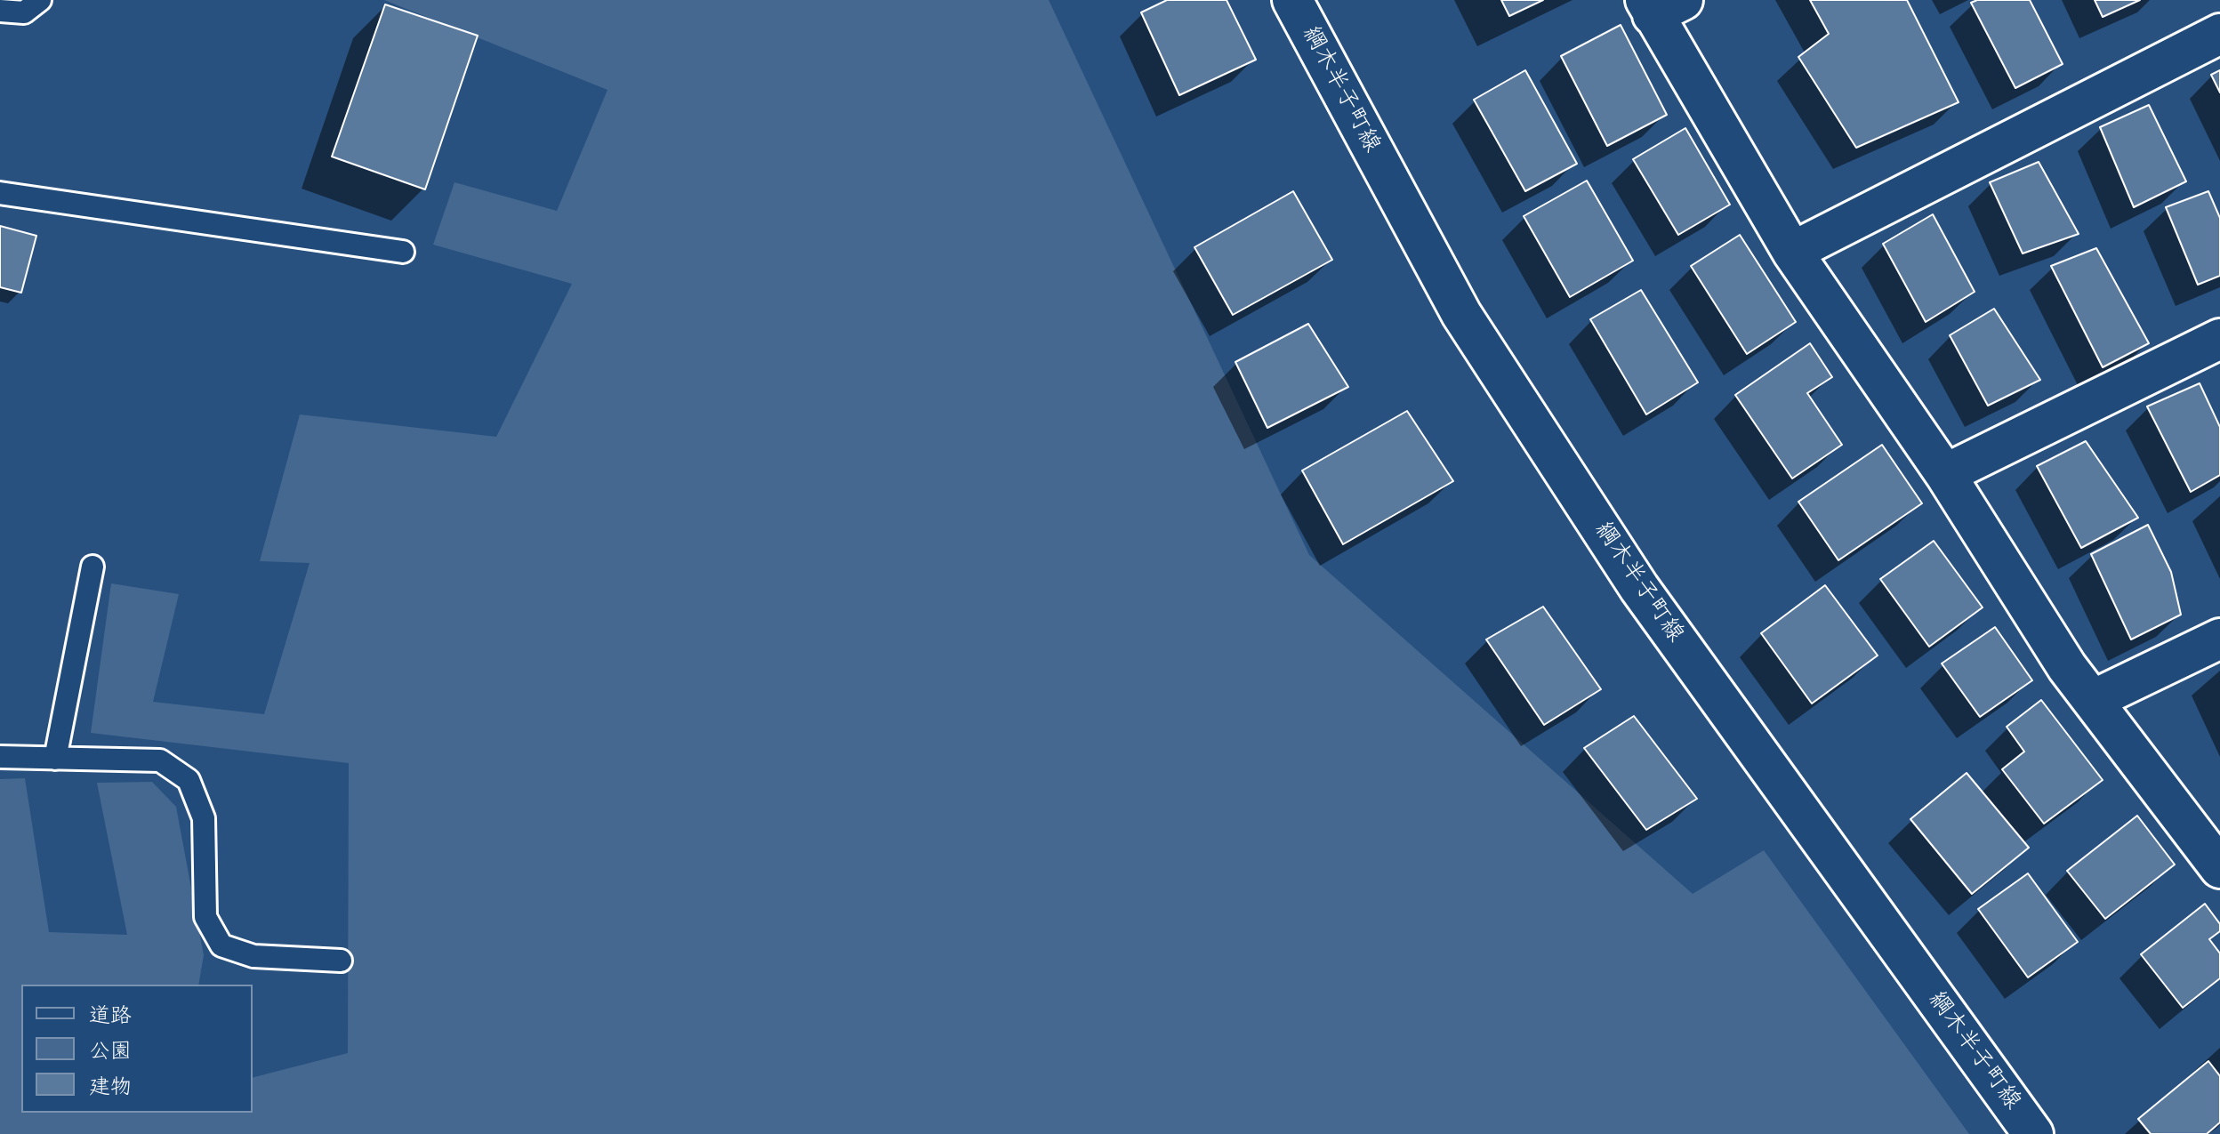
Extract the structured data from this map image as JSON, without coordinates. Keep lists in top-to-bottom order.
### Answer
{
  "streets": {
    "street": ["綱木半子町線"]
  },
  "legend": ["道路", "公園", "建物"]
}
